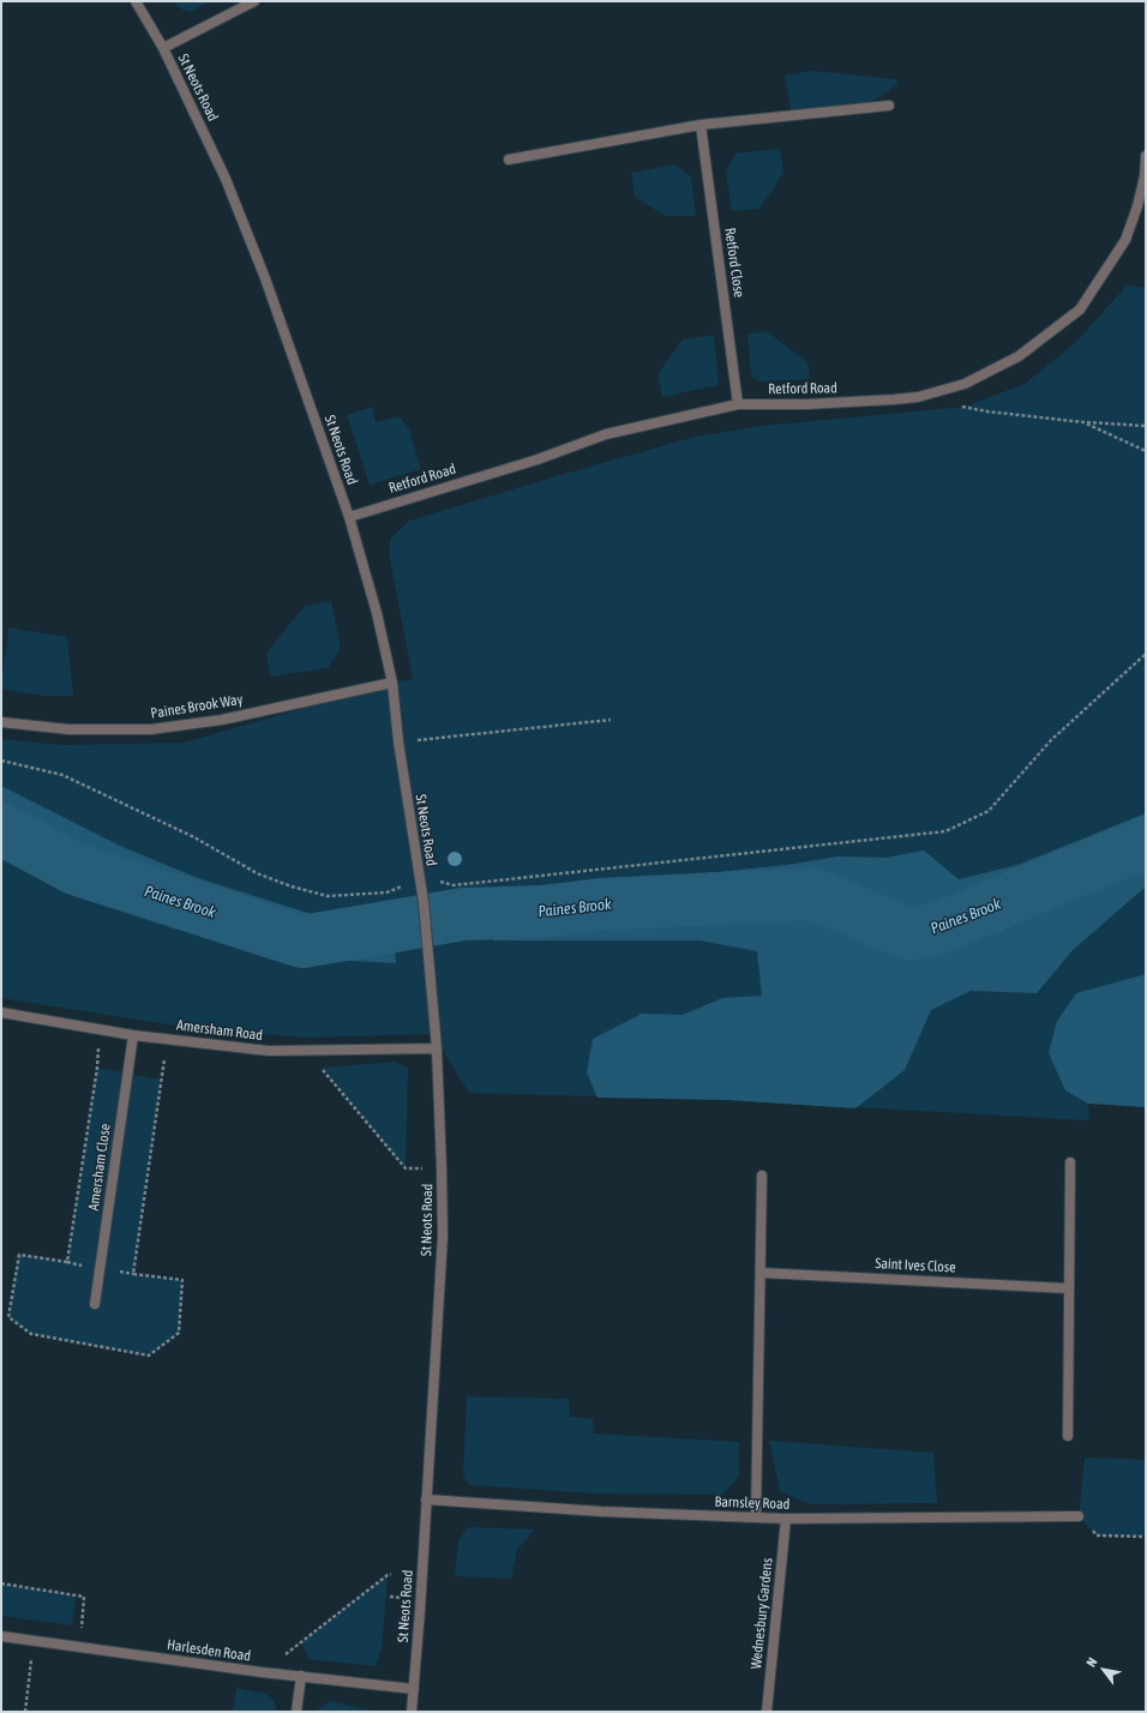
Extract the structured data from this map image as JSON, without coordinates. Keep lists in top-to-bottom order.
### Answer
{
  "streets": {
    "street": [
      "St Neots Road",
      "Retford Close",
      "Retford Road",
      "Paines Brook Way",
      "Amersham Road",
      "Amersham Close",
      "Saint Ives Close",
      "Barnsley Road",
      "Wednesbury Gardens",
      "Harlesden Road"
    ]
  },
  "crossings": [
    ["St Neots Road", "Retford Road"],
    ["St Neots Road", "Paines Brook Way"],
    ["St Neots Road", "Amersham Road"],
    ["St Neots Road", "Barnsley Road"],
    ["St Neots Road", "Harlesden Road"],
    ["Retford Close", "Retford Road"],
    ["Amersham Road", "Amersham Close"],
    ["Barnsley Road", "Wednesbury Gardens"]
  ],
  "water": ["Paines Brook"],
  "north": "top left"
}
